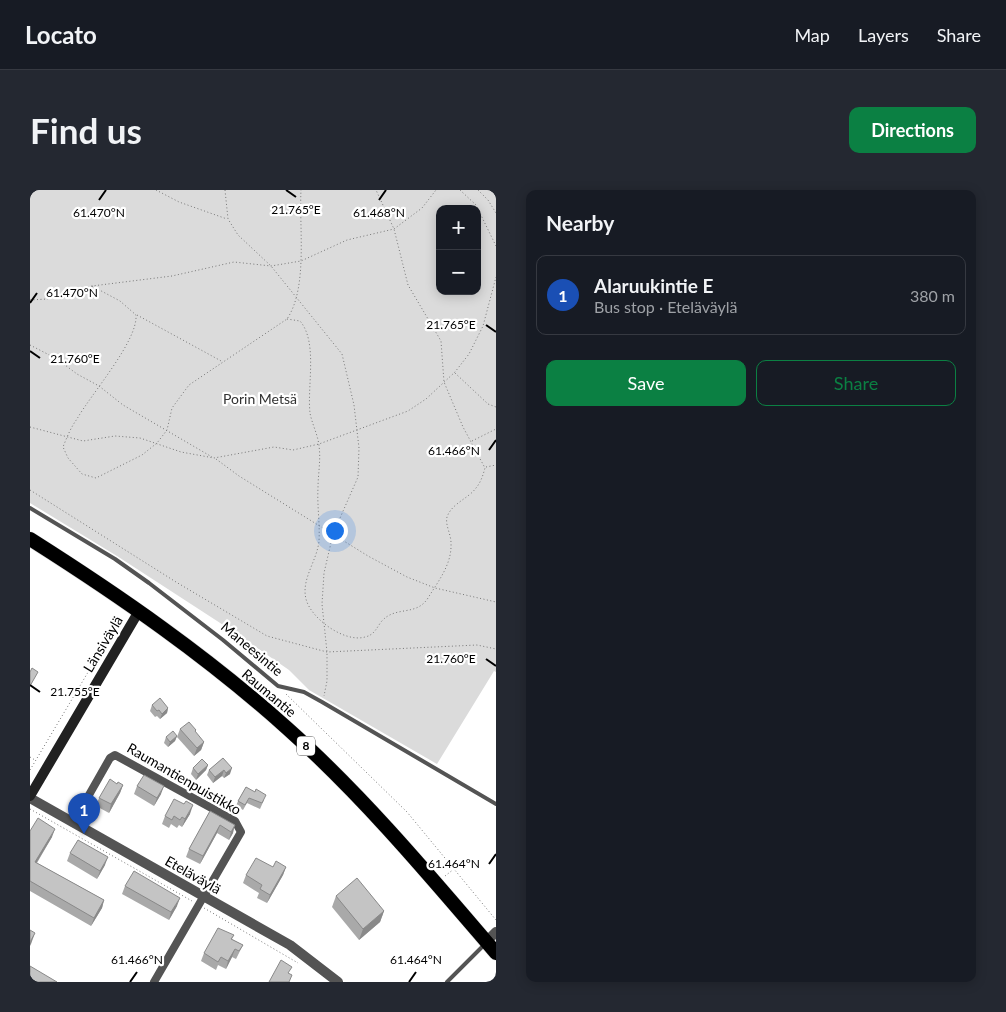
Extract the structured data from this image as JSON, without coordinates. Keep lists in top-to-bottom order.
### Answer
{
  "streets": {
    "highway": ["Raumantie", "8"],
    "main road": ["Länsiväylä"],
    "street": ["Raumantienpuistikko", "Eteläväylä"],
    "lane": ["Maneesintie"]
  },
  "crossings": [
    ["Länsiväylä", "Raumantie"],
    ["Länsiväylä", "Eteläväylä"],
    ["Raumantienpuistikko", "Eteläväylä"]
  ],
  "parks": ["Porin Metsä"],
  "page": {
    "header": "Locato",
    "nav": ["Map", "Layers", "Share"],
    "buttons": [
      "Directions",
      ["Save", "Share"]
    ],
    "title": "Find us",
    "heading": "Nearby",
    "map_buttons": ["+", "−"],
    "list": [
      {
        "mark": "1",
        "name": "Alaruukintie E",
        "note": "Bus stop · Eteläväylä",
        "value": "380 m"
      }
    ],
    "pins": "1"
  },
  "coordinates": [
    "21.765°E",
    "61.470°N",
    "61.468°N",
    "21.760°E",
    "61.466°N",
    "21.755°E",
    "61.464°N"
  ]
}
